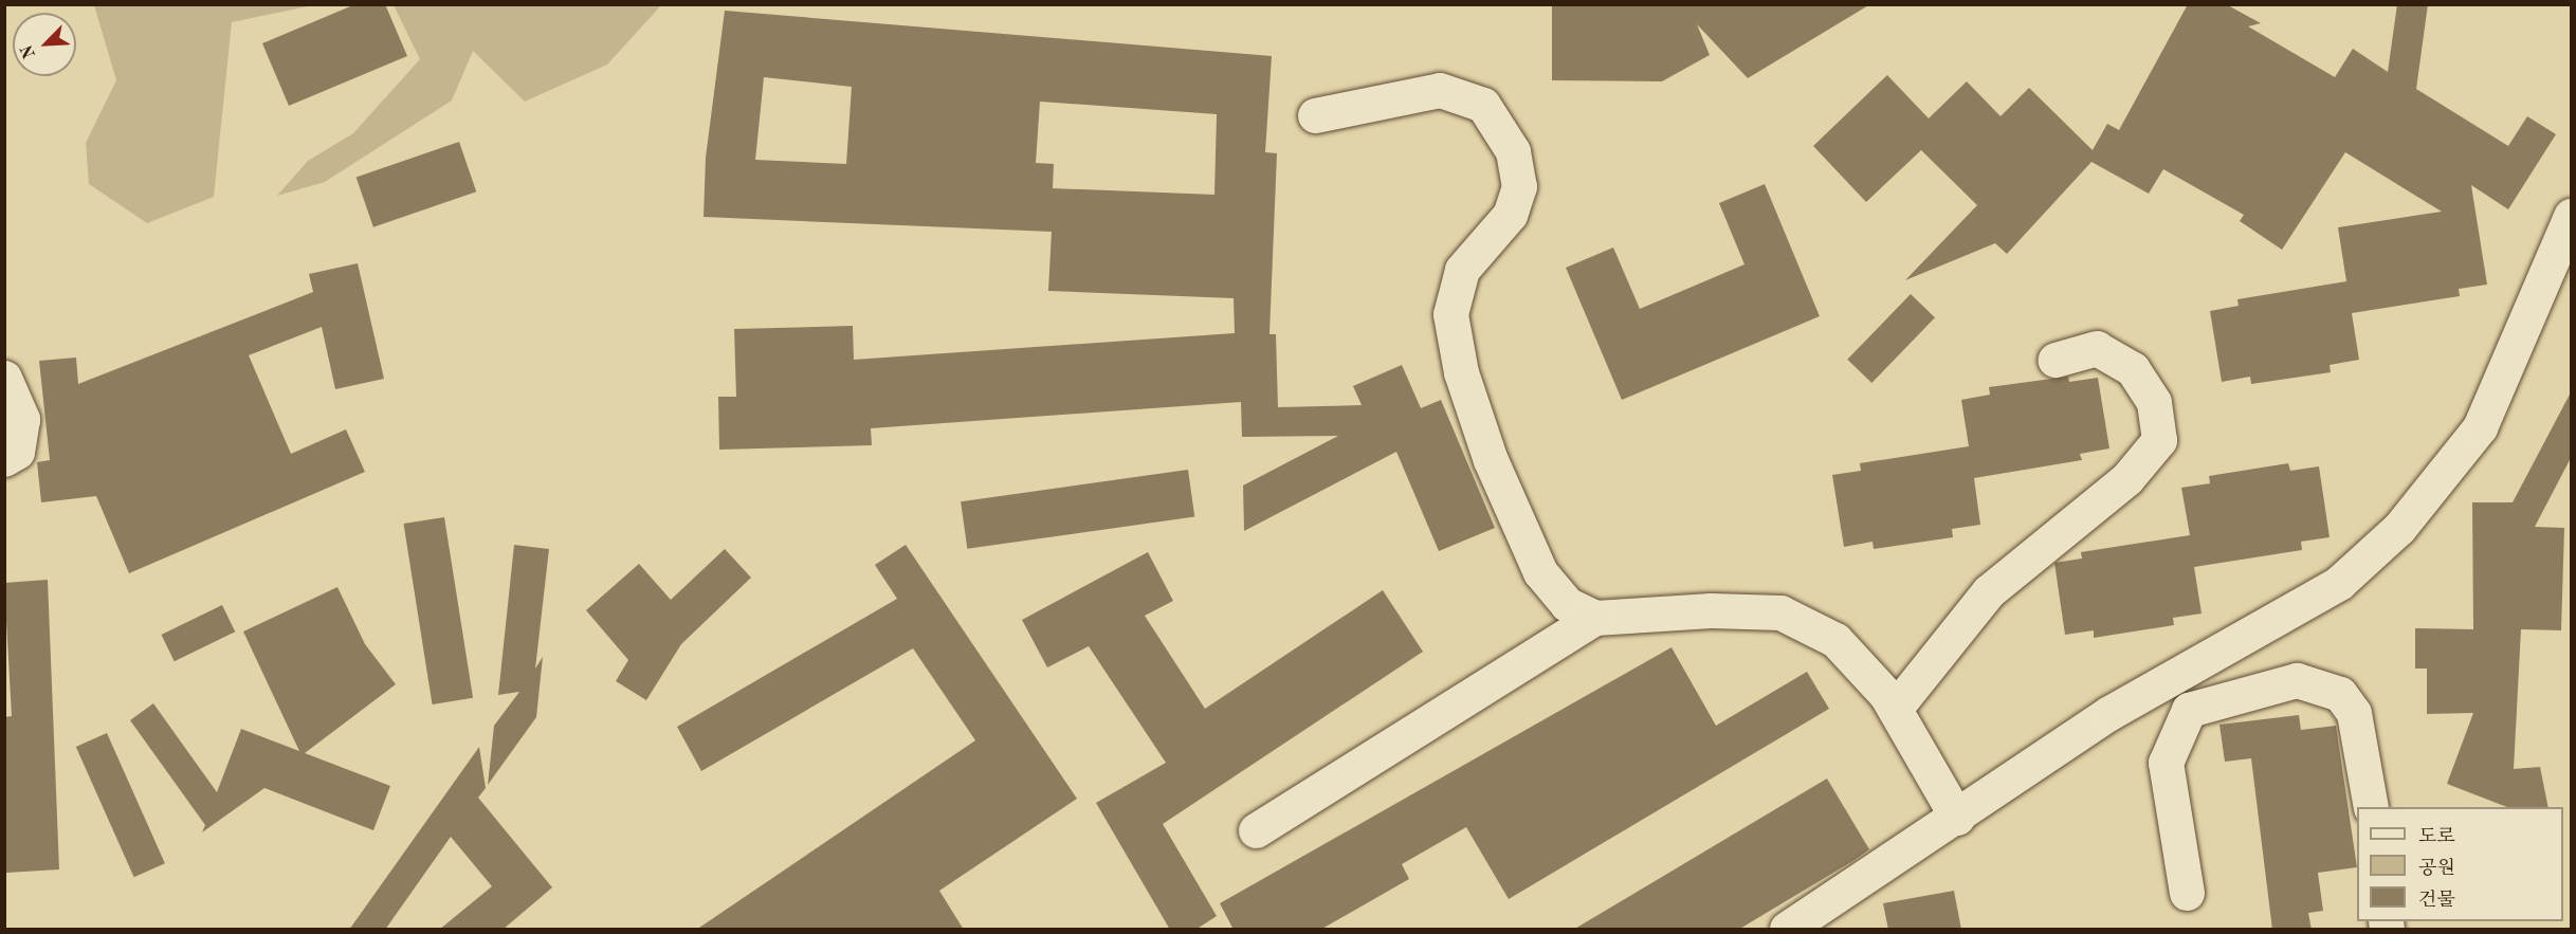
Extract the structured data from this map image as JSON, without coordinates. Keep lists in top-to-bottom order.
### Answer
{
  "legend": ["도로", "공원", "건물"],
  "north": "bottom left"
}
